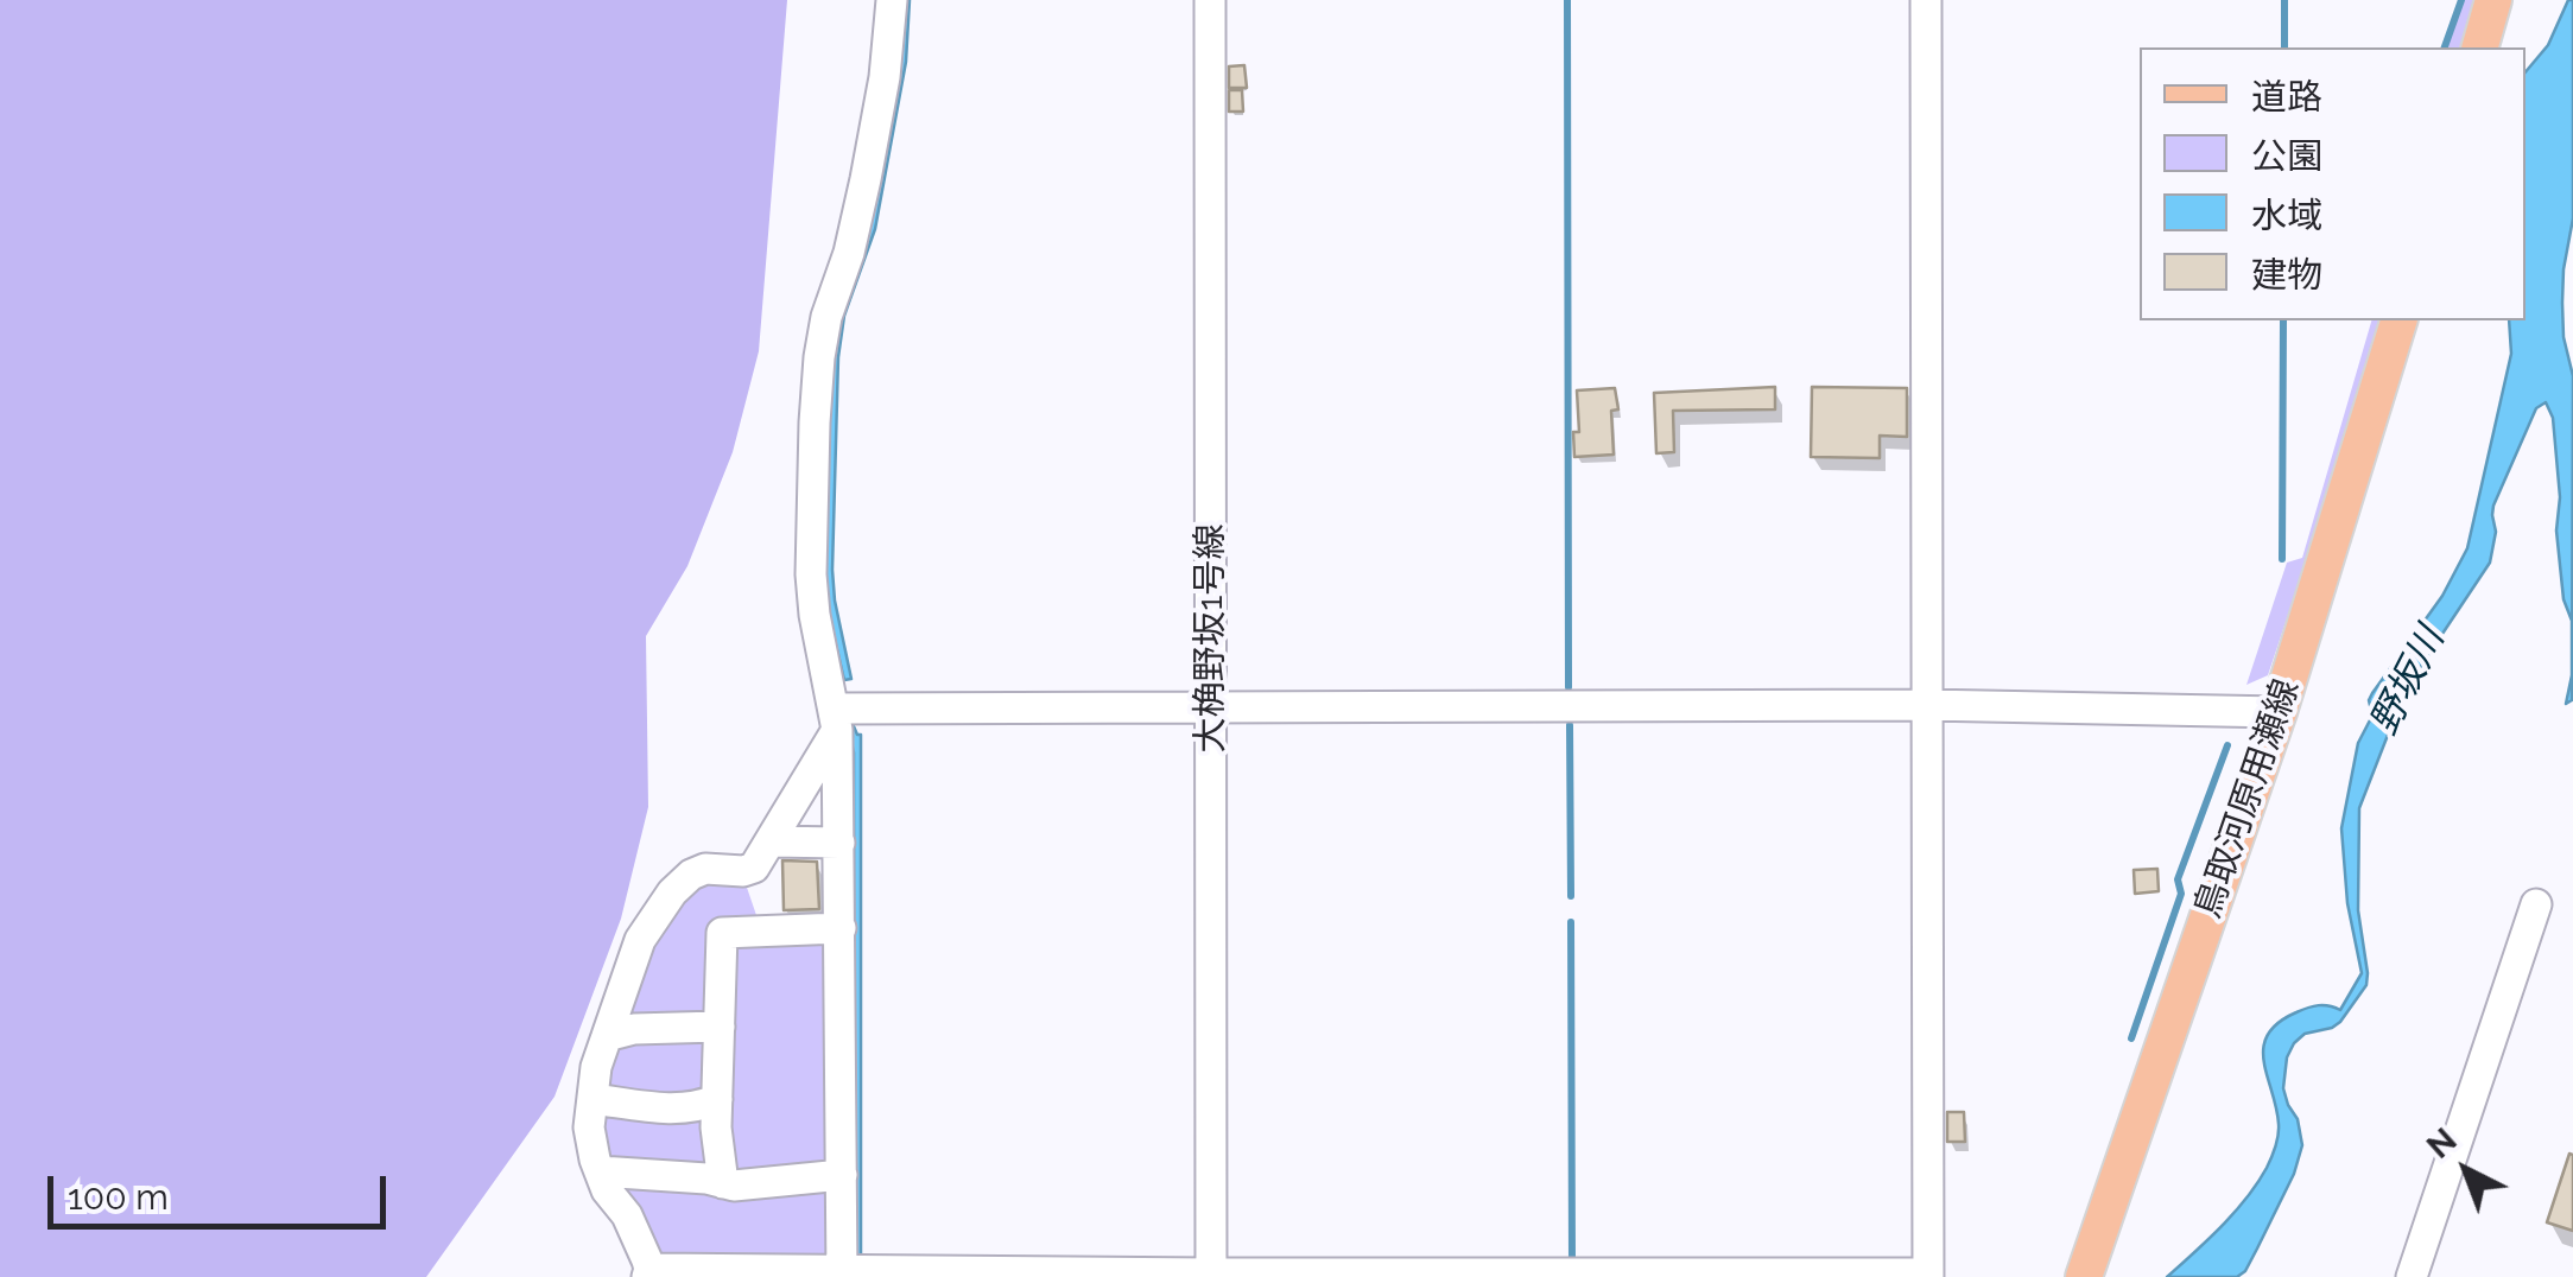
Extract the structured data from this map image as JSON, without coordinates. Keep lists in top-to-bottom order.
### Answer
{
  "streets": {
    "main road": ["鳥取河原用瀬線"],
    "street": ["大桷野坂1号線"]
  },
  "water": ["野坂川"],
  "legend": [
    "道路",
    "公園",
    "水域",
    "建物"
  ],
  "scale_bar": "100 m",
  "north": "top left"
}
